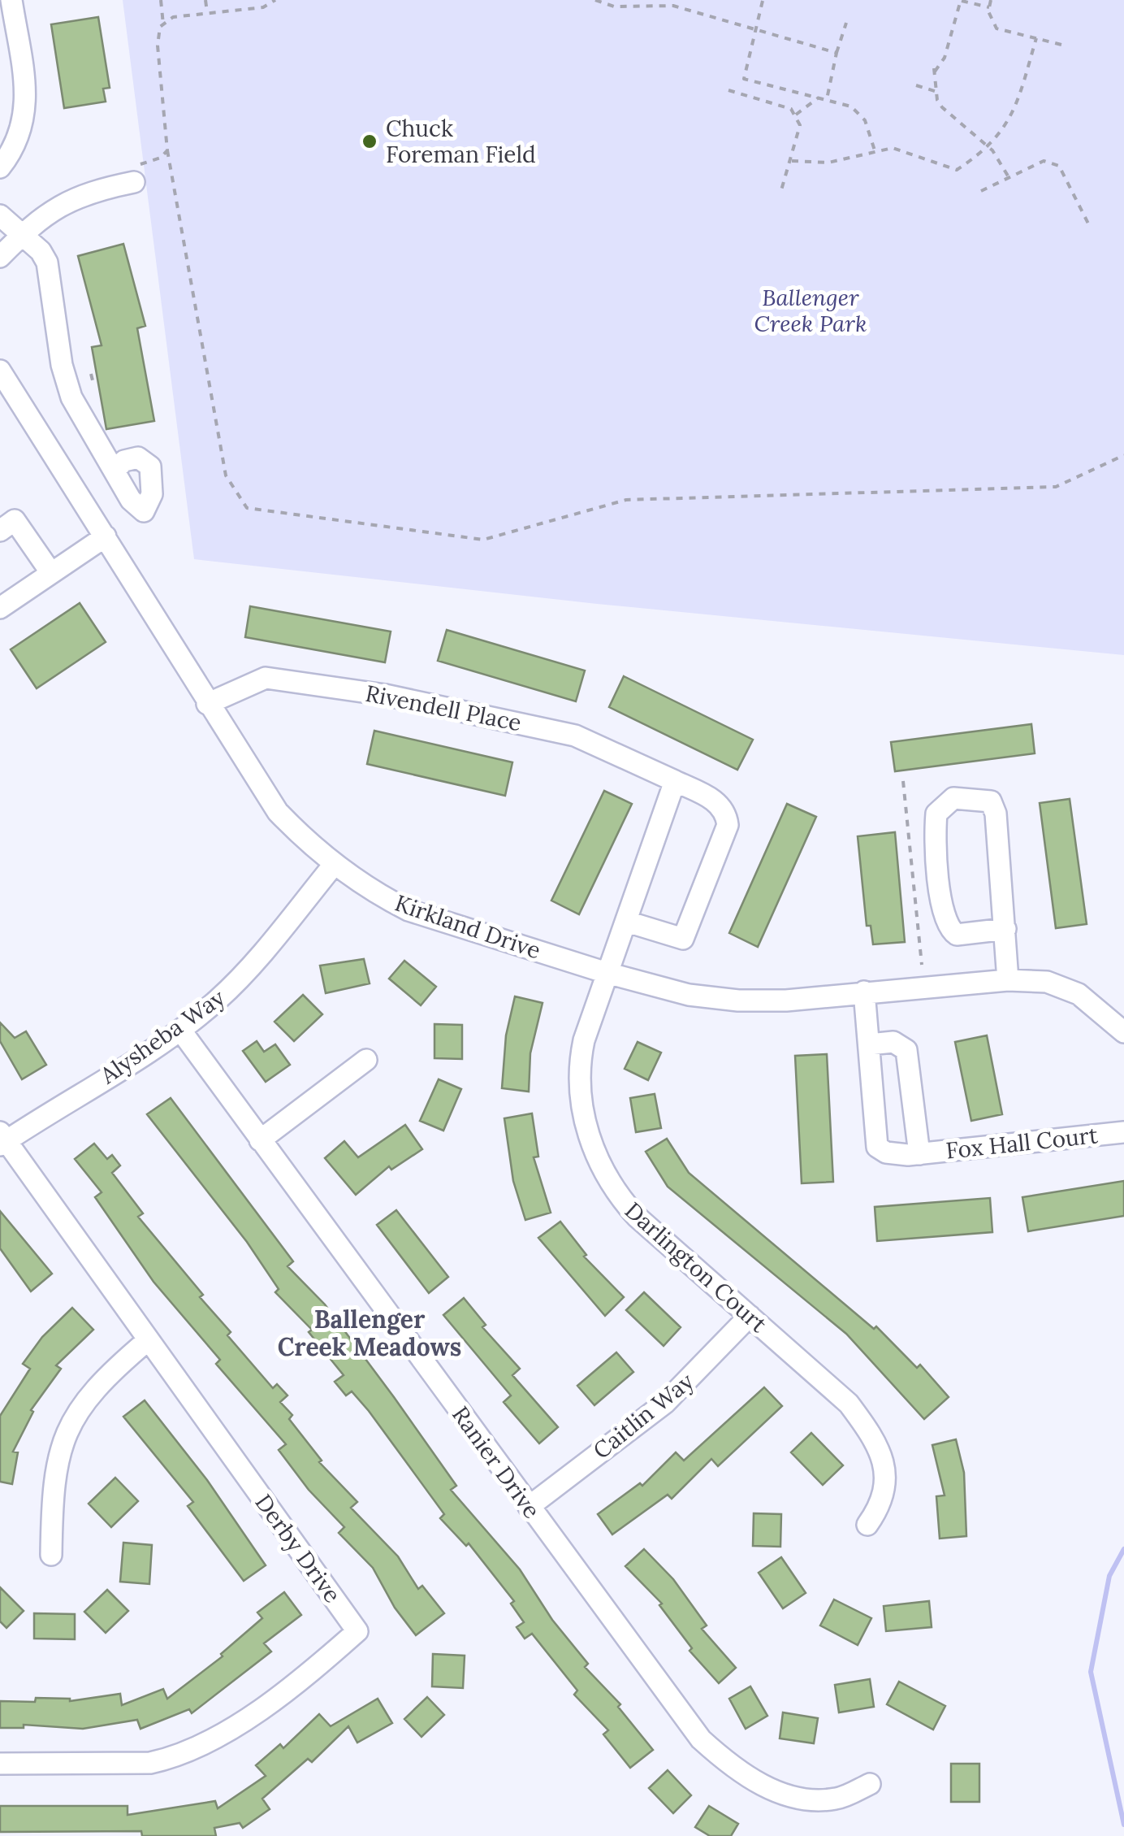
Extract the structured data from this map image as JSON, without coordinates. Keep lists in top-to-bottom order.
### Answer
{
  "streets": {
    "street": [
      "Rivendell Place",
      "Kirkland Drive",
      "Alysheba Way",
      "Fox Hall Court",
      "Darlington Court",
      "Caitlin Way",
      "Ranier Drive",
      "Derby Drive"
    ]
  },
  "crossings": [
    ["Rivendell Place", "Kirkland Drive"],
    ["Kirkland Drive", "Alysheba Way"],
    ["Kirkland Drive", "Fox Hall Court"],
    ["Kirkland Drive", "Darlington Court"],
    ["Alysheba Way", "Ranier Drive"],
    ["Alysheba Way", "Derby Drive"],
    ["Darlington Court", "Caitlin Way"],
    ["Caitlin Way", "Ranier Drive"]
  ],
  "districts": ["Ballenger Creek Meadows"],
  "parks": ["Ballenger Creek Park"],
  "places": ["Chuck Foreman Field"]
}
